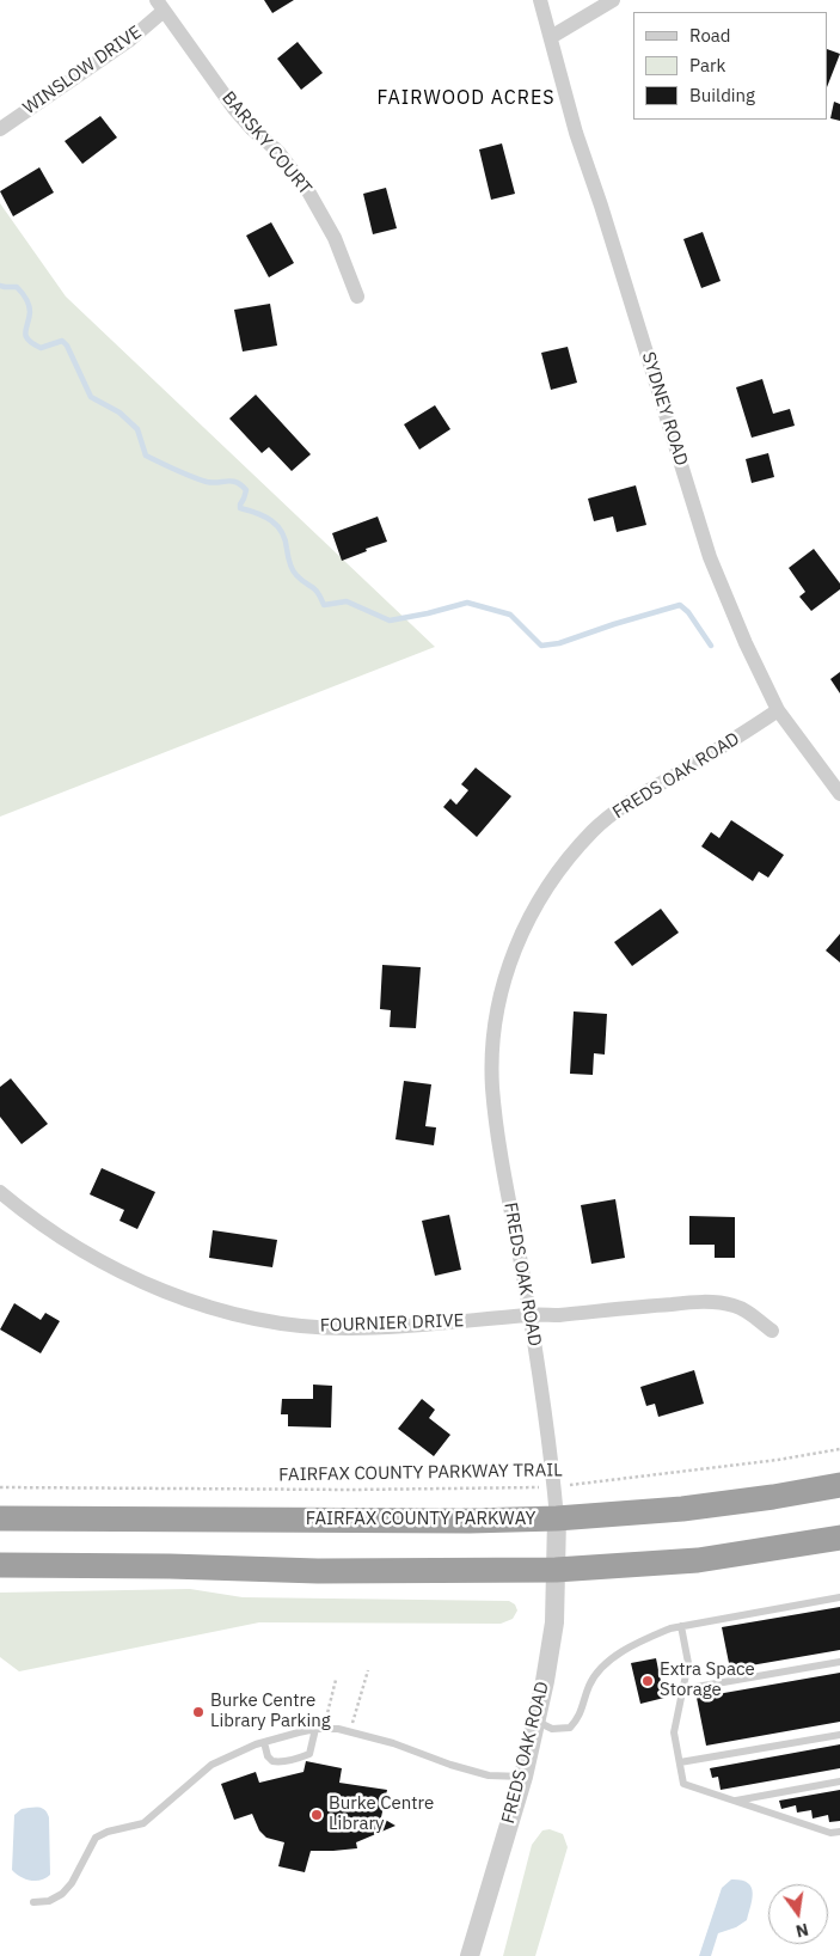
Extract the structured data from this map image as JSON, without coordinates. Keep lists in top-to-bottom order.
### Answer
{
  "streets": {
    "highway": ["FAIRFAX COUNTY PARKWAY"],
    "street": [
      "WINSLOW DRIVE",
      "BARSKY COURT",
      "SYDNEY ROAD",
      "FREDS OAK ROAD",
      "FOURNIER DRIVE"
    ],
    "path": ["FAIRFAX COUNTY PARKWAY TRAIL"]
  },
  "crossings": [
    ["WINSLOW DRIVE", "BARSKY COURT"],
    ["SYDNEY ROAD", "FREDS OAK ROAD"],
    ["FREDS OAK ROAD", "FOURNIER DRIVE"],
    ["FREDS OAK ROAD", "FAIRFAX COUNTY PARKWAY TRAIL"],
    ["FREDS OAK ROAD", "FAIRFAX COUNTY PARKWAY"]
  ],
  "districts": ["FAIRWOOD ACRES"],
  "places": ["Extra Space Storage", "Burke Centre Library Parking", "Burke Centre Library"],
  "legend": ["Road", "Park", "Building"],
  "north": "bottom"
}
